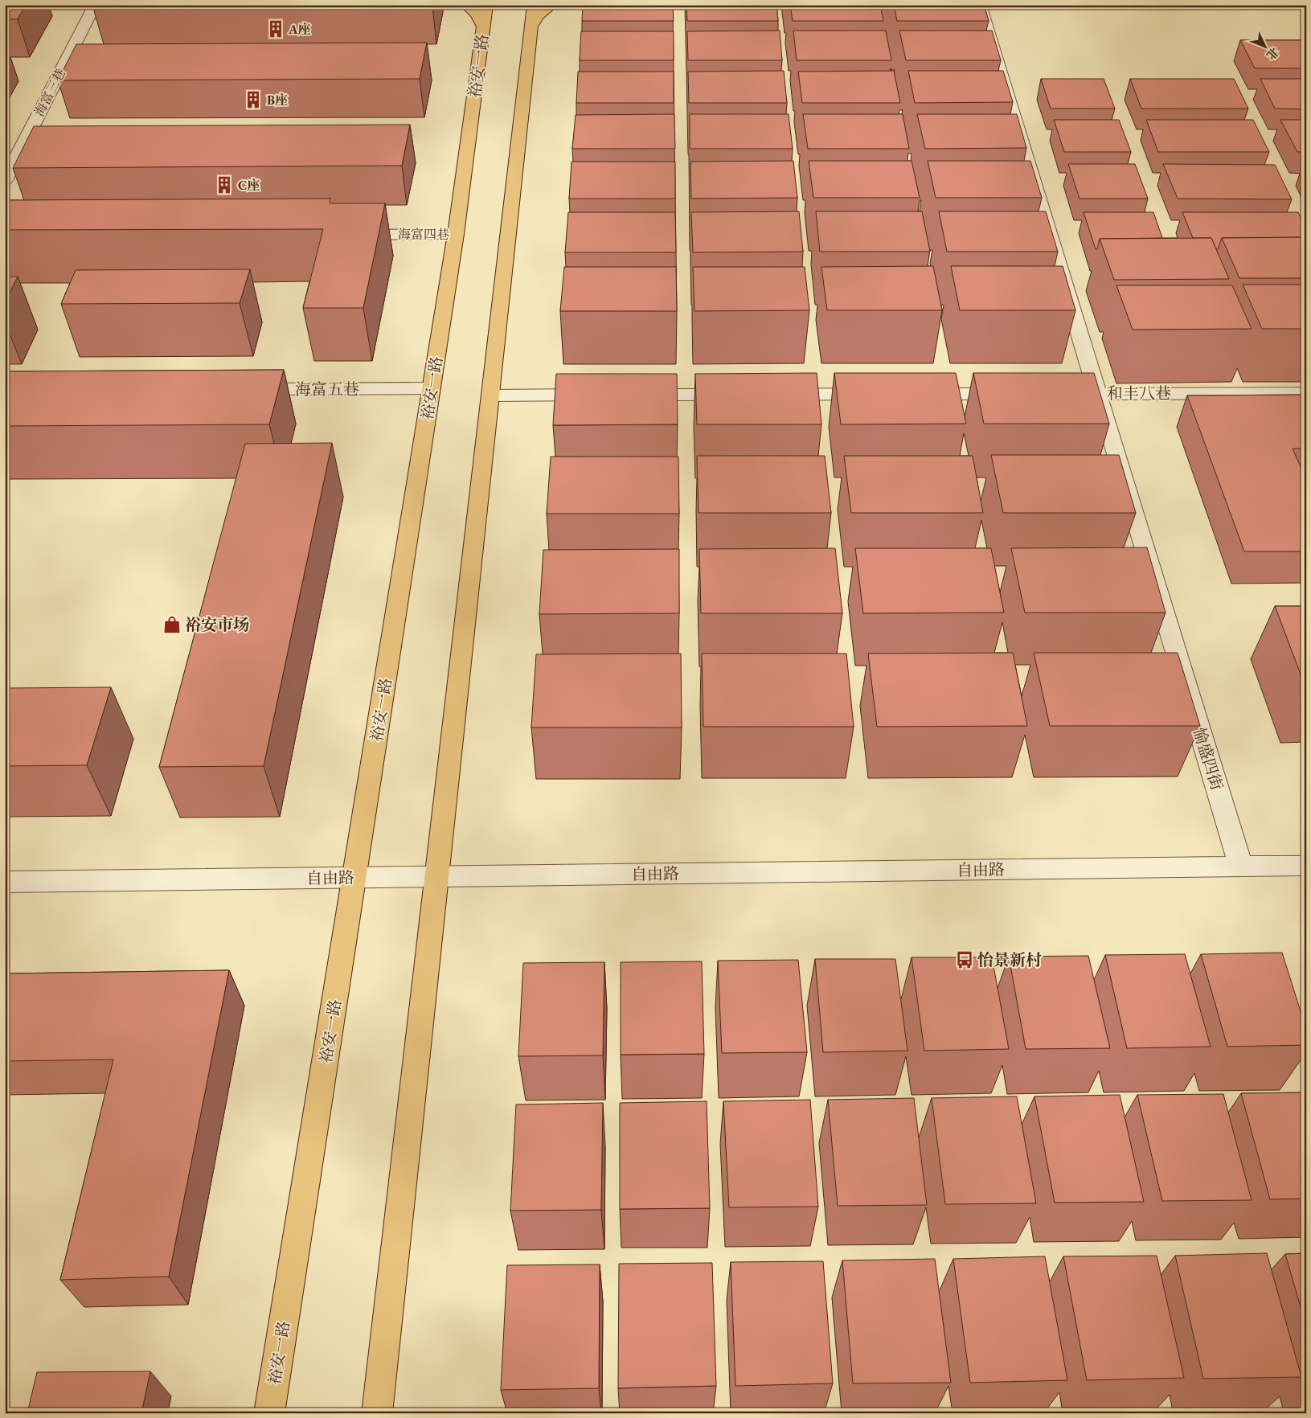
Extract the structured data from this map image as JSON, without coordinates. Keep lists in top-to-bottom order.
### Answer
{
  "streets": {
    "main road": ["裕安一路"],
    "street": [
      "海富三巷",
      "海富四巷",
      "海富五巷",
      "和丰八巷",
      "愉盛四街",
      "自由路"
    ]
  },
  "crossings": [
    ["裕安一路", "海富四巷"],
    ["裕安一路", "海富五巷"],
    ["裕安一路", "自由路"],
    ["和丰八巷", "愉盛四街"],
    ["愉盛四街", "自由路"]
  ],
  "places": {
    "building": ["A座", "B座", "C座"],
    "shop": ["裕安市场"],
    "bus stop": ["怡景新村"]
  },
  "north": "bottom right"
}
